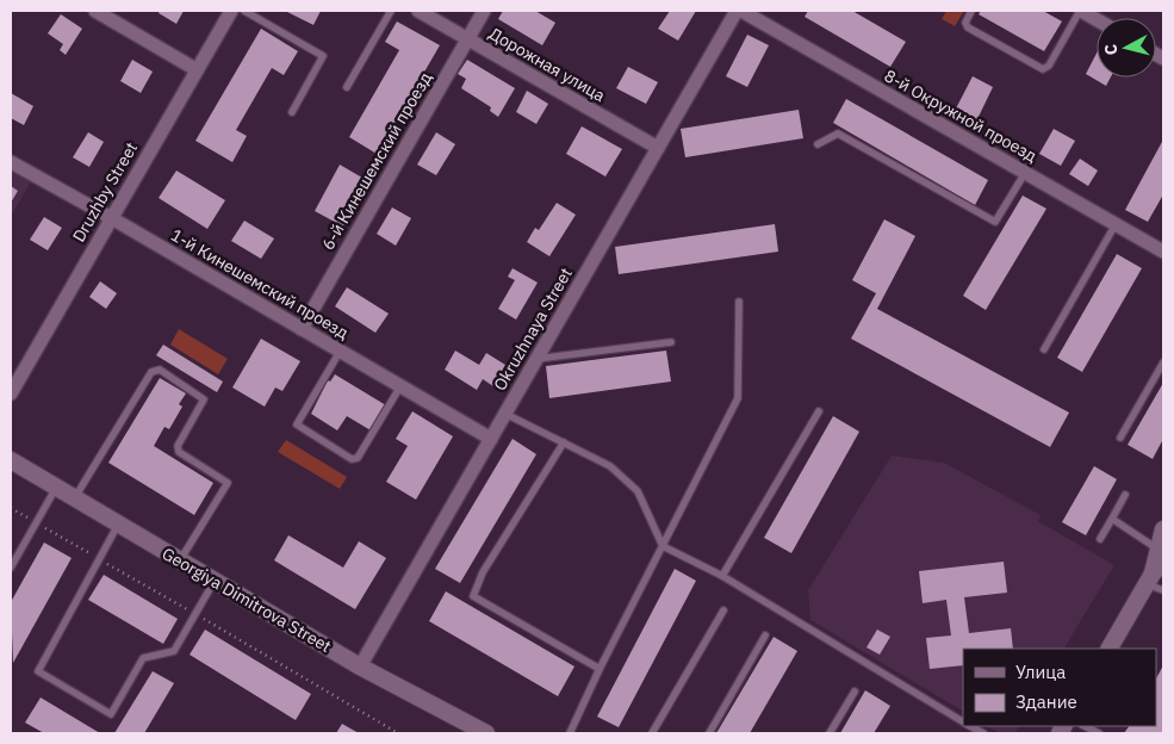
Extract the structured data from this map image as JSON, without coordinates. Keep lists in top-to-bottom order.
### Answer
{
  "streets": {
    "main road": ["Georgiya Dimitrova Street"],
    "street": [
      "Дорожная улица",
      "8-й Окружной проезд",
      "6-й Кинешемский проезд",
      "Druzhby Street",
      "1-й Кинешемский проезд",
      "Okruzhnaya Street"
    ]
  },
  "crossings": [
    ["Дорожная улица", "6-й Кинешемский проезд"],
    ["Дорожная улица", "Okruzhnaya Street"],
    ["6-й Кинешемский проезд", "1-й Кинешемский проезд"],
    ["Druzhby Street", "1-й Кинешемский проезд"],
    ["1-й Кинешемский проезд", "Okruzhnaya Street"],
    ["Okruzhnaya Street", "Georgiya Dimitrova Street"]
  ],
  "legend": ["Улица", "Здание"],
  "north": "left"
}
